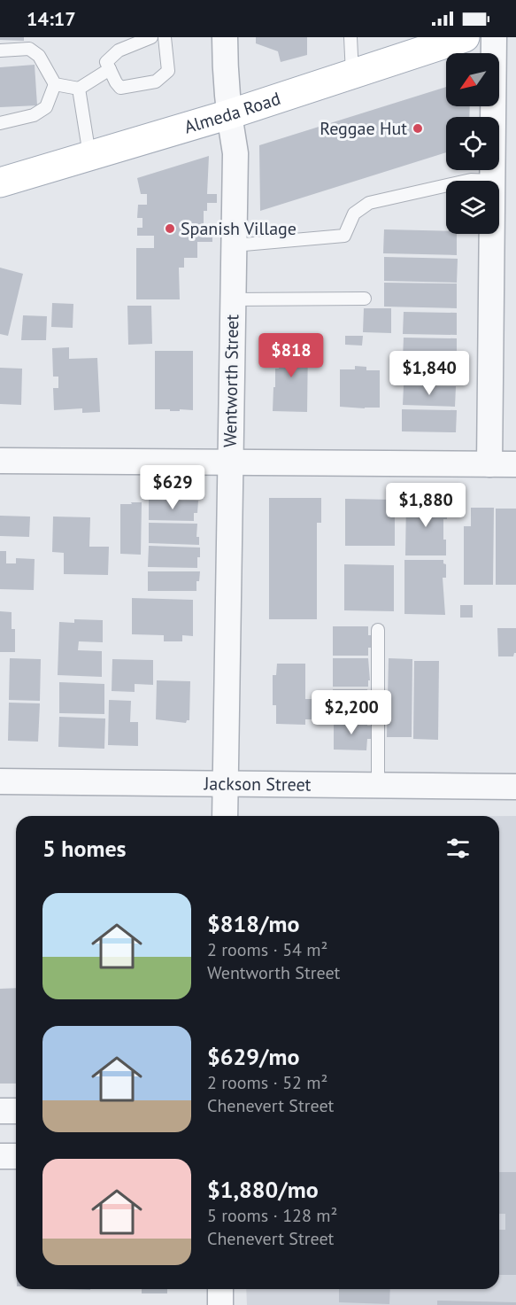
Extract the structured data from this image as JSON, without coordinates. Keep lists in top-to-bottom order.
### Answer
{
  "streets": {
    "main road": ["Almeda Road"],
    "street": ["Wentworth Street", "Jackson Street"]
  },
  "crossings": [
    ["Almeda Road", "Wentworth Street"],
    ["Wentworth Street", "Jackson Street"]
  ],
  "places": ["Reggae Hut", "Spanish Village"],
  "north": "bottom left",
  "page": {
    "status": "14:17",
    "price": [
      "$818",
      "$1,840",
      "$629",
      "$1,880",
      "$2,200"
    ],
    "heading": "5 homes",
    "list": [
      {
        "name": "$818/mo",
        "note": "2 rooms · 54 m² · Wentworth Street"
      },
      {
        "name": "$629/mo",
        "note": "2 rooms · 52 m² · Chenevert Street"
      },
      {
        "name": "$1,880/mo",
        "note": "5 rooms · 128 m² · Chenevert Street"
      }
    ]
  }
}
